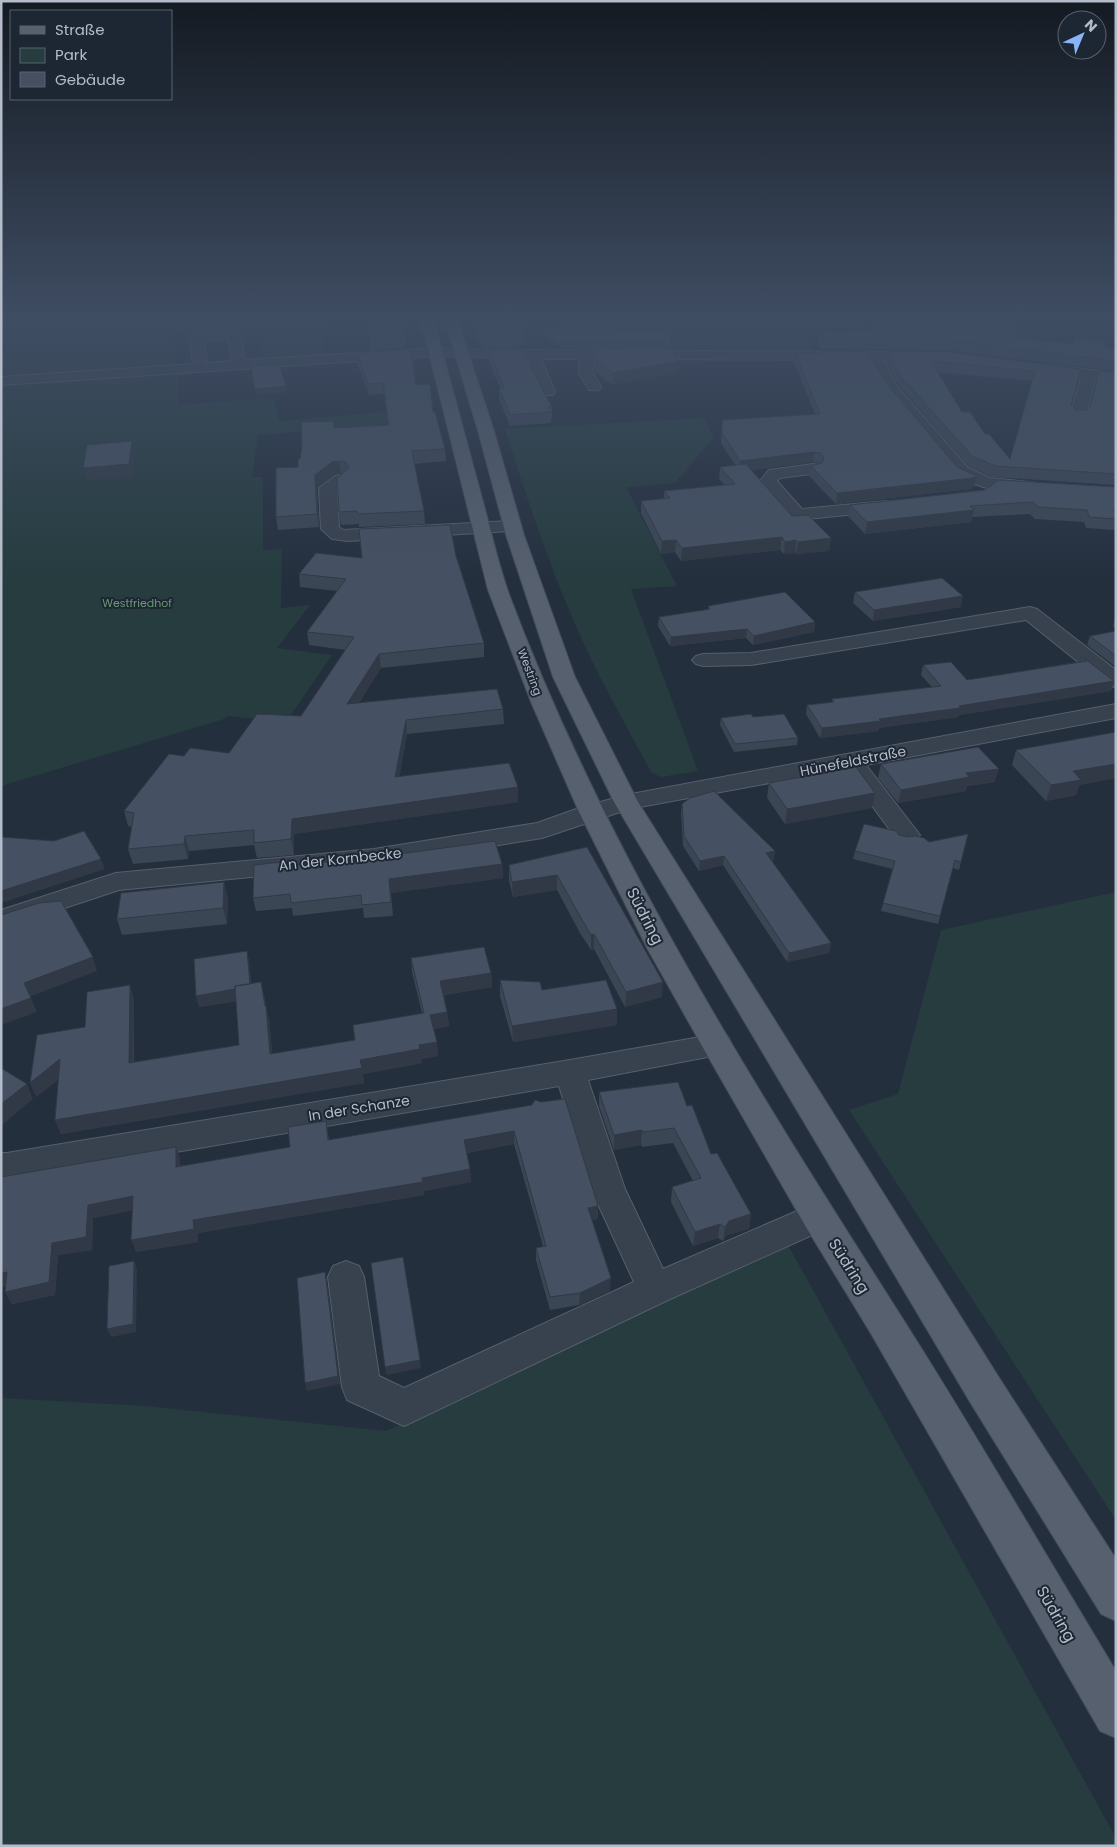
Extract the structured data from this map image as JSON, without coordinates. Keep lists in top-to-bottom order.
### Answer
{
  "streets": {
    "main road": ["Westring", "Südring"],
    "street": ["Hünefeldstraße", "An der Kornbecke", "In der Schanze"]
  },
  "crossings": [
    ["Westring", "Hünefeldstraße"],
    ["Westring", "An der Kornbecke"],
    ["Westring", "Südring"],
    ["Hünefeldstraße", "An der Kornbecke"],
    ["Hünefeldstraße", "Südring"],
    ["An der Kornbecke", "Südring"],
    ["Südring", "In der Schanze"]
  ],
  "parks": ["Westfriedhof"],
  "legend": ["Straße", "Park", "Gebäude"],
  "north": "top right"
}
